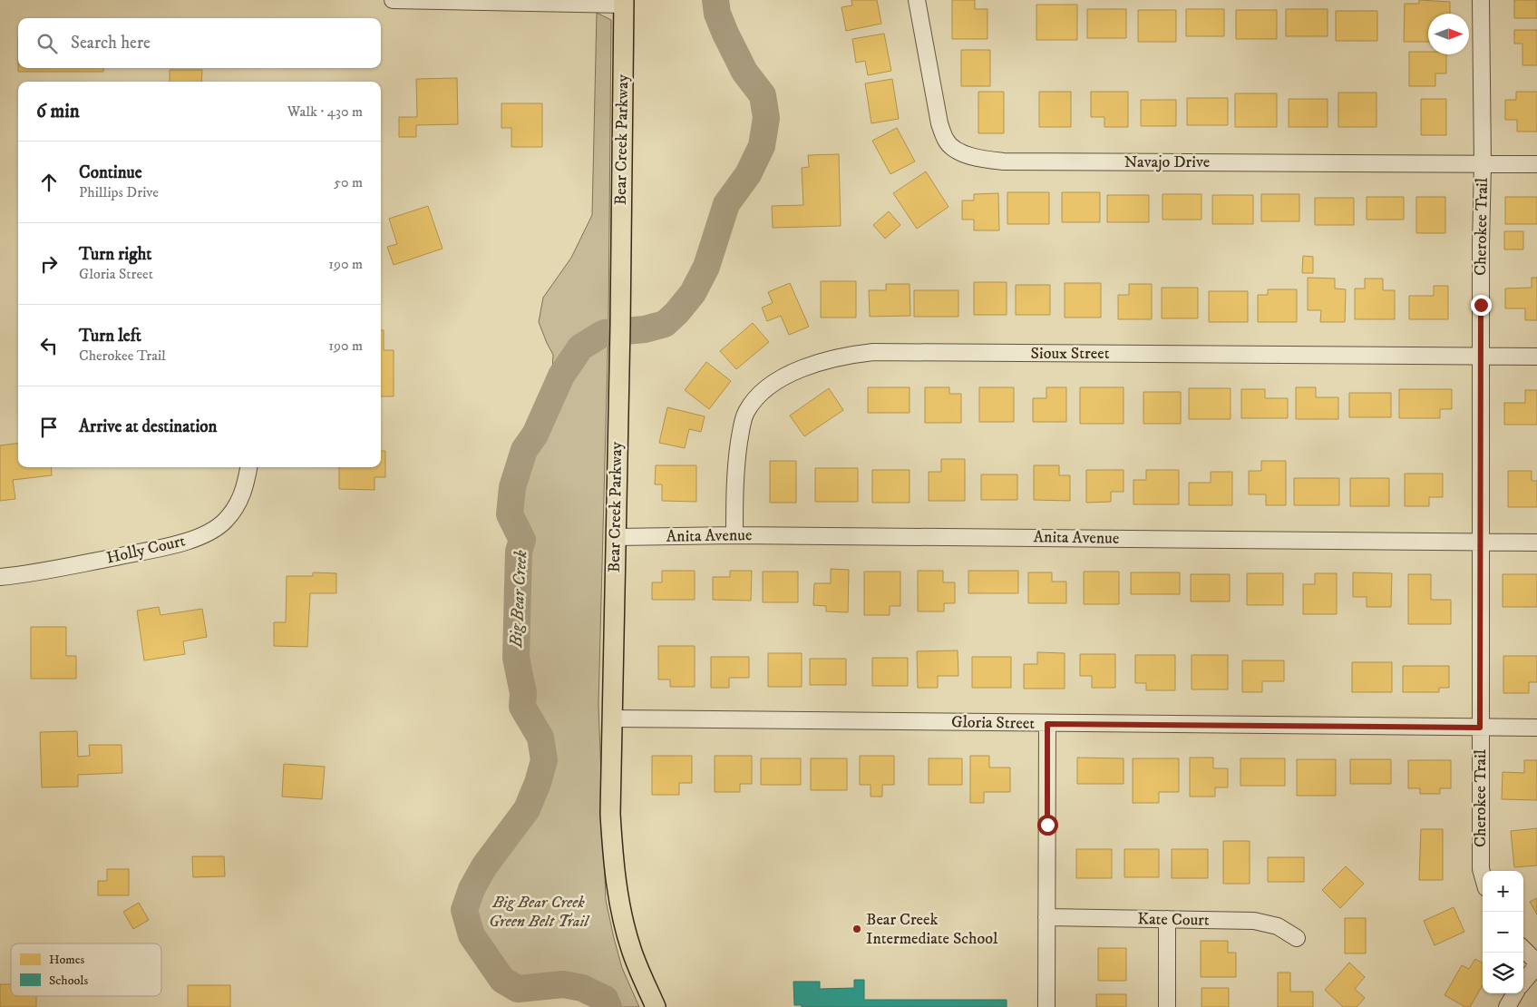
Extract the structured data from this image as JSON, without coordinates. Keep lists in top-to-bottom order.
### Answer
{
  "streets": {
    "main road": ["Bear Creek Parkway"],
    "street": [
      "Navajo Drive",
      "Cherokee Trail",
      "Sioux Street",
      "Anita Avenue",
      "Holly Court",
      "Gloria Street",
      "Kate Court"
    ]
  },
  "crossings": [
    ["Bear Creek Parkway", "Anita Avenue"],
    ["Bear Creek Parkway", "Gloria Street"],
    ["Navajo Drive", "Cherokee Trail"],
    ["Cherokee Trail", "Sioux Street"],
    ["Cherokee Trail", "Anita Avenue"],
    ["Cherokee Trail", "Gloria Street"],
    ["Sioux Street", "Anita Avenue"]
  ],
  "water": ["Big Bear Creek"],
  "parks": ["Big Bear Creek Green Belt Trail"],
  "places": ["Bear Creek Intermediate School"],
  "legend": ["Homes", "Schools"],
  "north": "right",
  "page": {
    "search": "Search here",
    "heading": ["6 min", "Walk · 430 m"],
    "list": [
      ["Continue", "Phillips Drive", "50 m"],
      ["Turn right", "Gloria Street", "190 m"],
      ["Turn left", "Cherokee Trail", "190 m"],
      "Arrive at destination"
    ],
    "map_buttons": ["+", "−"]
  }
}
